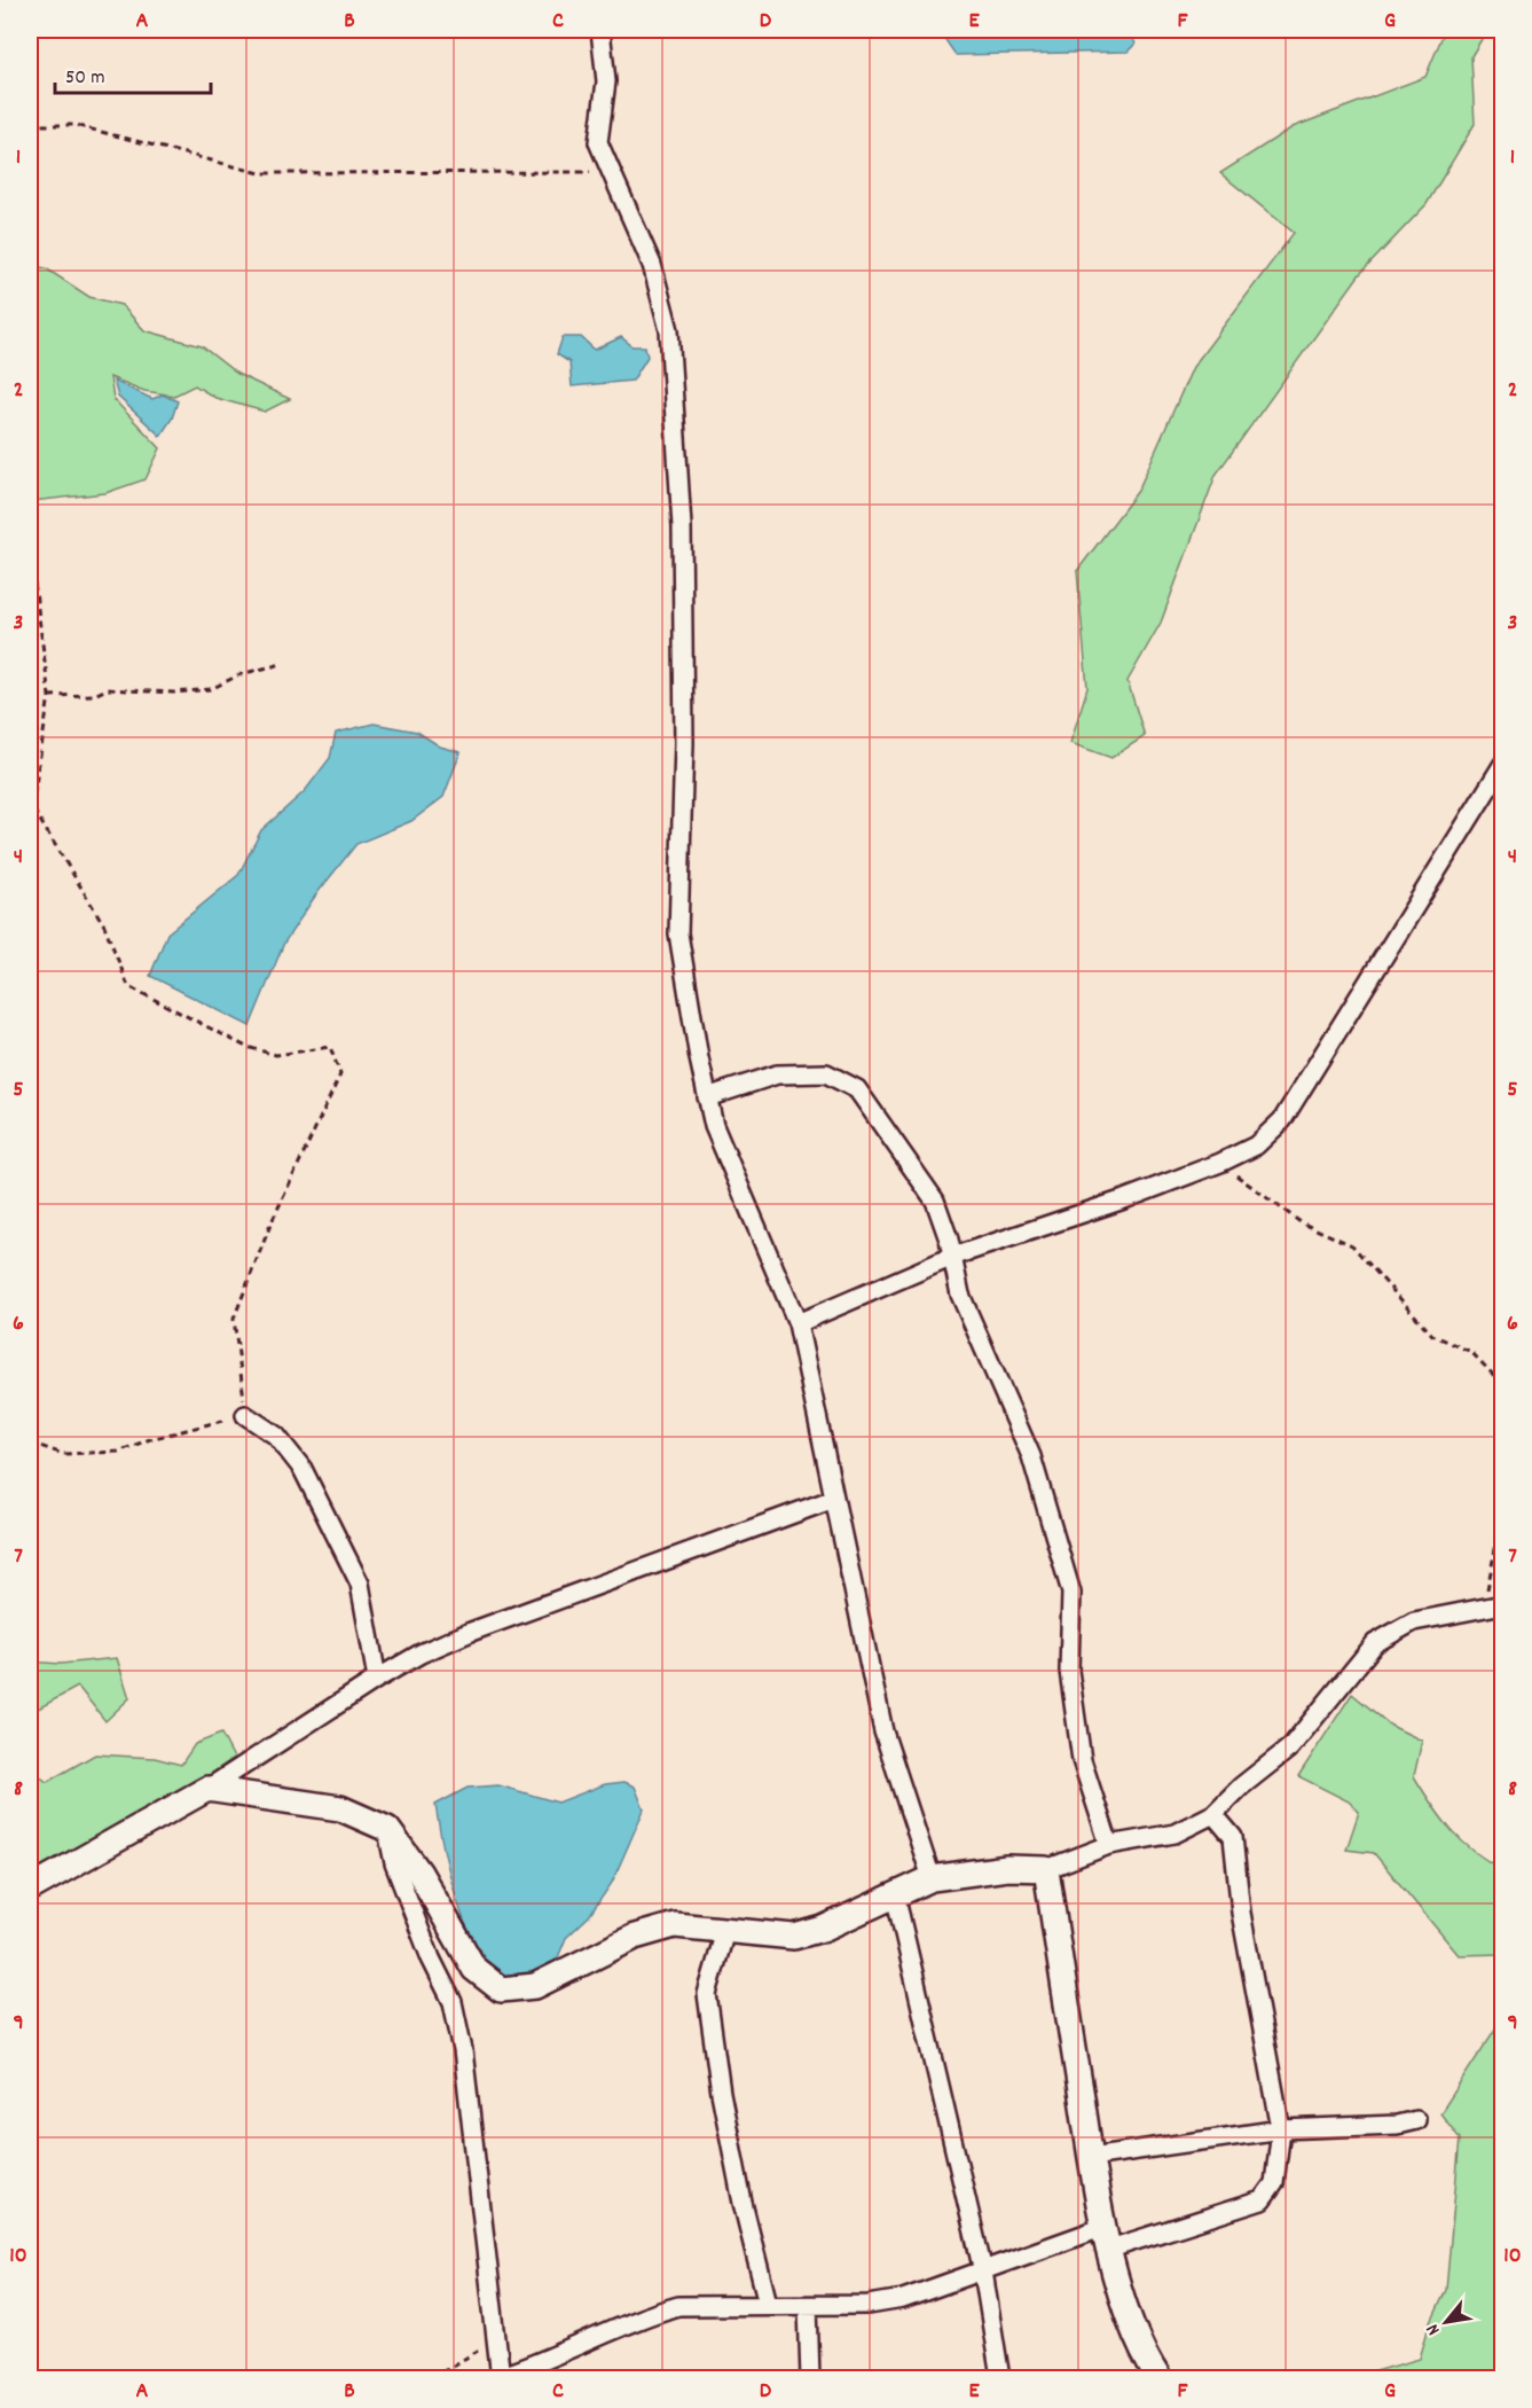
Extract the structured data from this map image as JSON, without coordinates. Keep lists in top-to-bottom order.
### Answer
{
  "scale_bar": "50 m",
  "north": "bottom left",
  "grid": {
    "columns": [
      "A",
      "B",
      "C",
      "D",
      "E",
      "F",
      "G"
    ],
    "rows": [
      "1",
      "2",
      "3",
      "4",
      "5",
      "6",
      "7",
      "8",
      "9",
      "10"
    ]
  }
}
